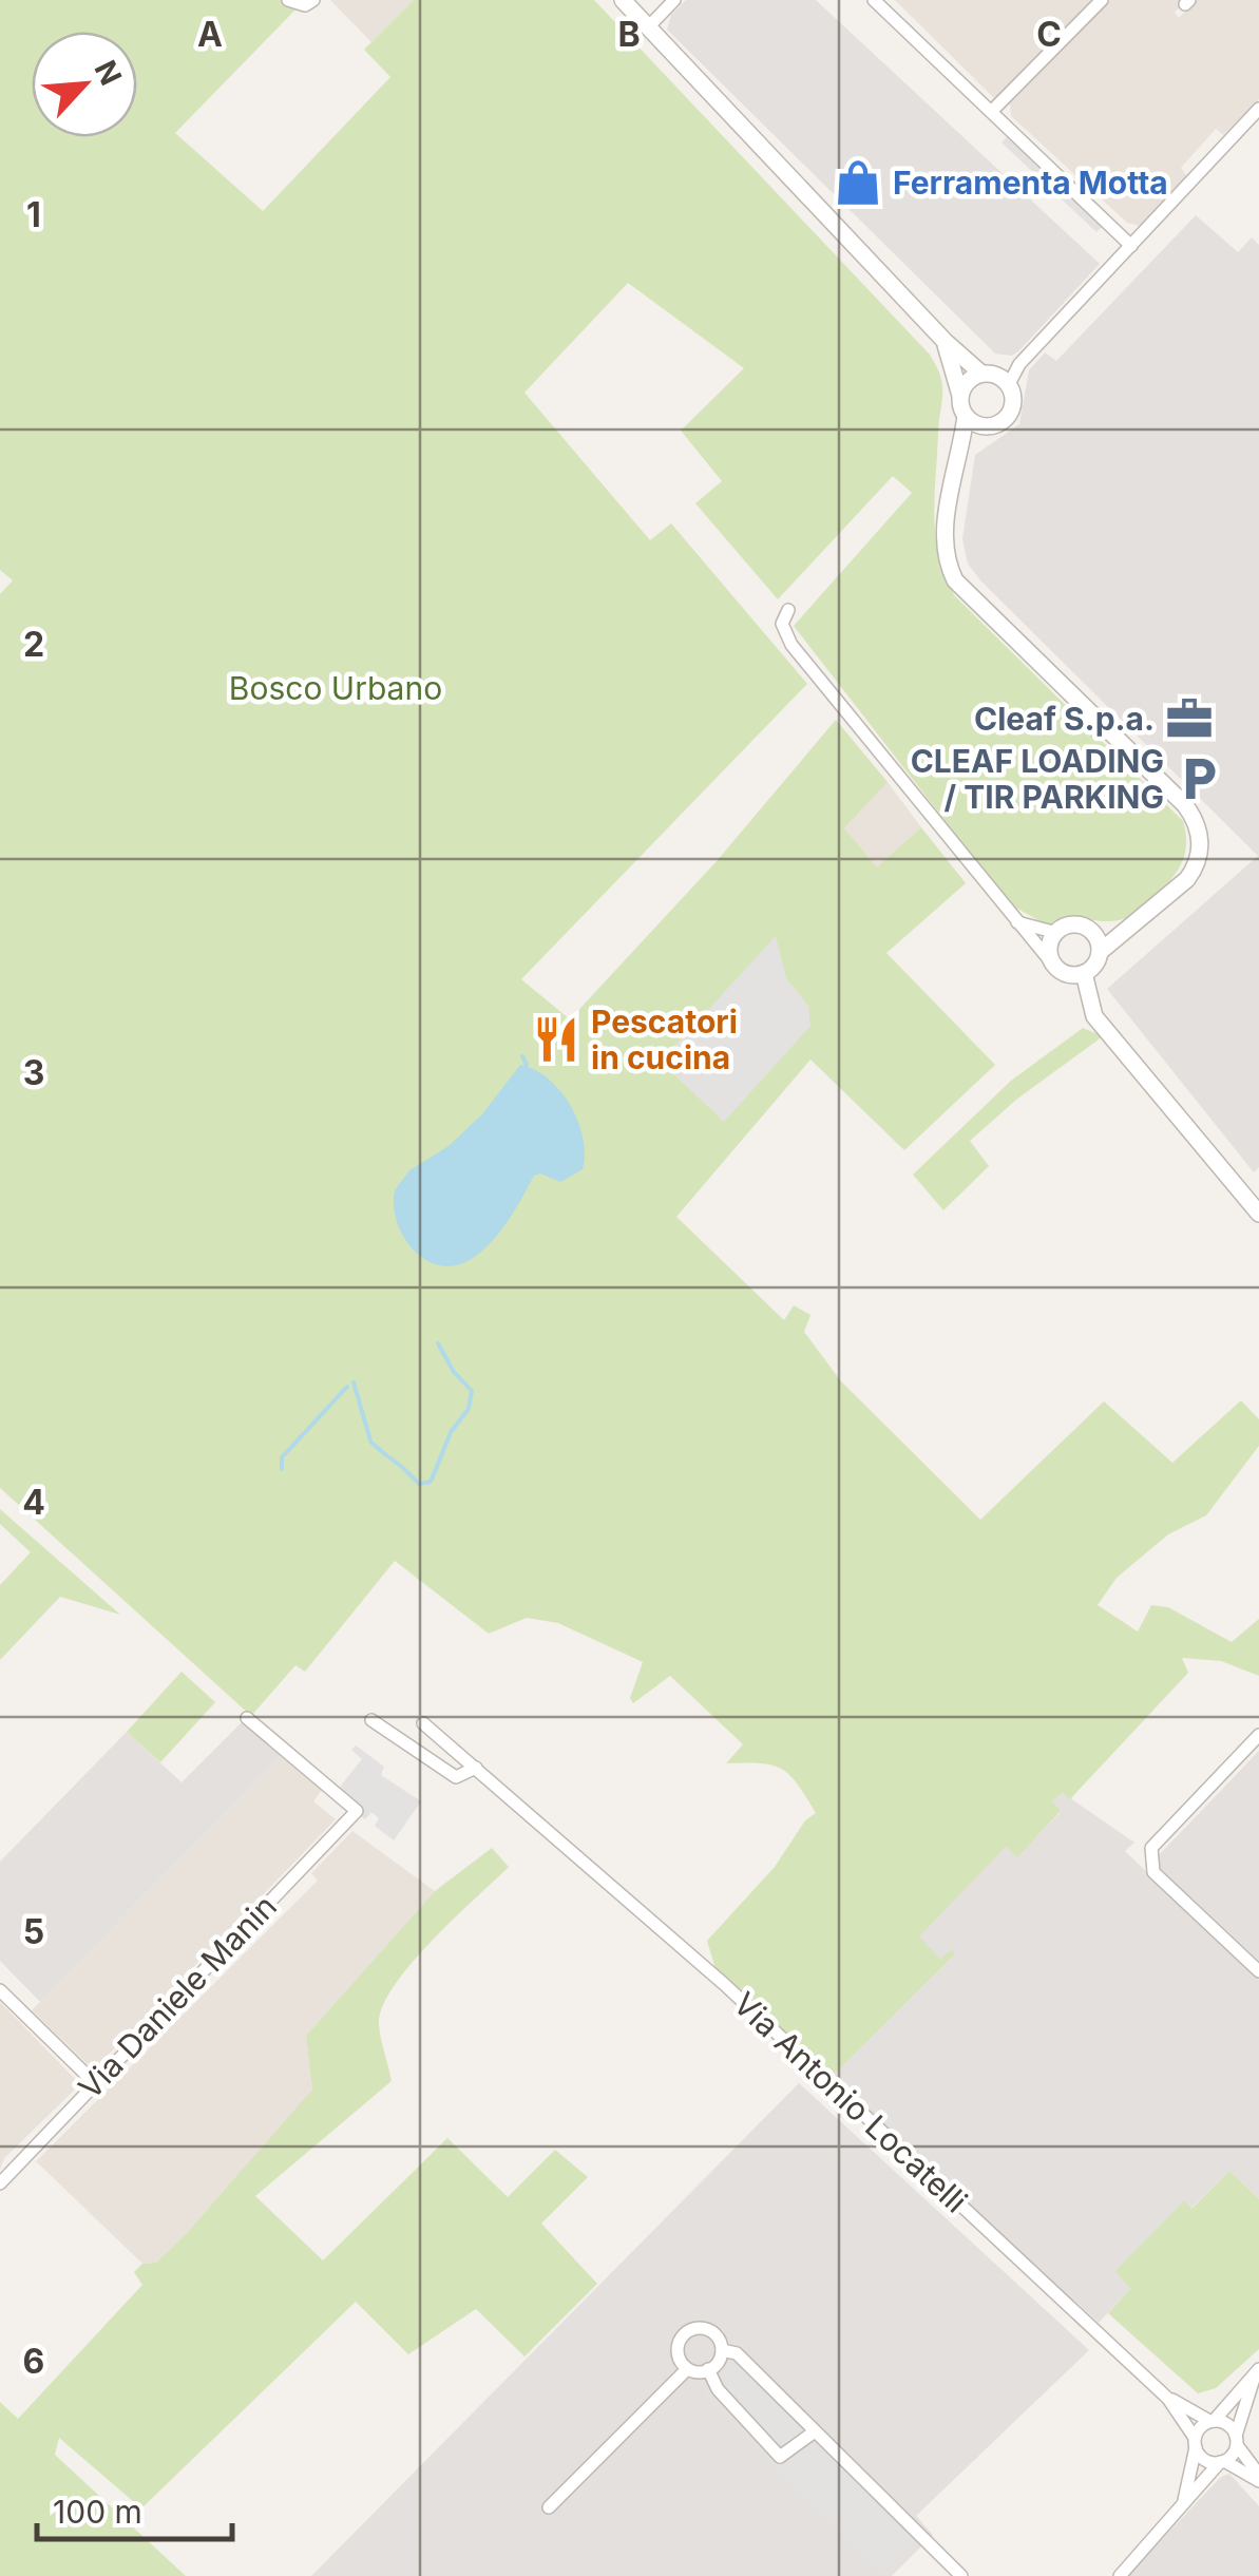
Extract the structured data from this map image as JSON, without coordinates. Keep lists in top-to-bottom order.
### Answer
{
  "streets": {
    "street": ["Via Daniele Manin", "Via Antonio Locatelli"]
  },
  "parks": ["Bosco Urbano"],
  "places": {
    "shop": ["Ferramenta Motta"],
    "office": ["Cleaf S.p.a."],
    "parking": ["CLEAF LOADING / TIR PARKING"],
    "restaurant": ["Pescatori in cucina"]
  },
  "scale_bar": "100 m",
  "north": "top right",
  "grid": {
    "columns": ["A", "B", "C"],
    "rows": [
      "1",
      "2",
      "3",
      "4",
      "5",
      "6"
    ]
  }
}
